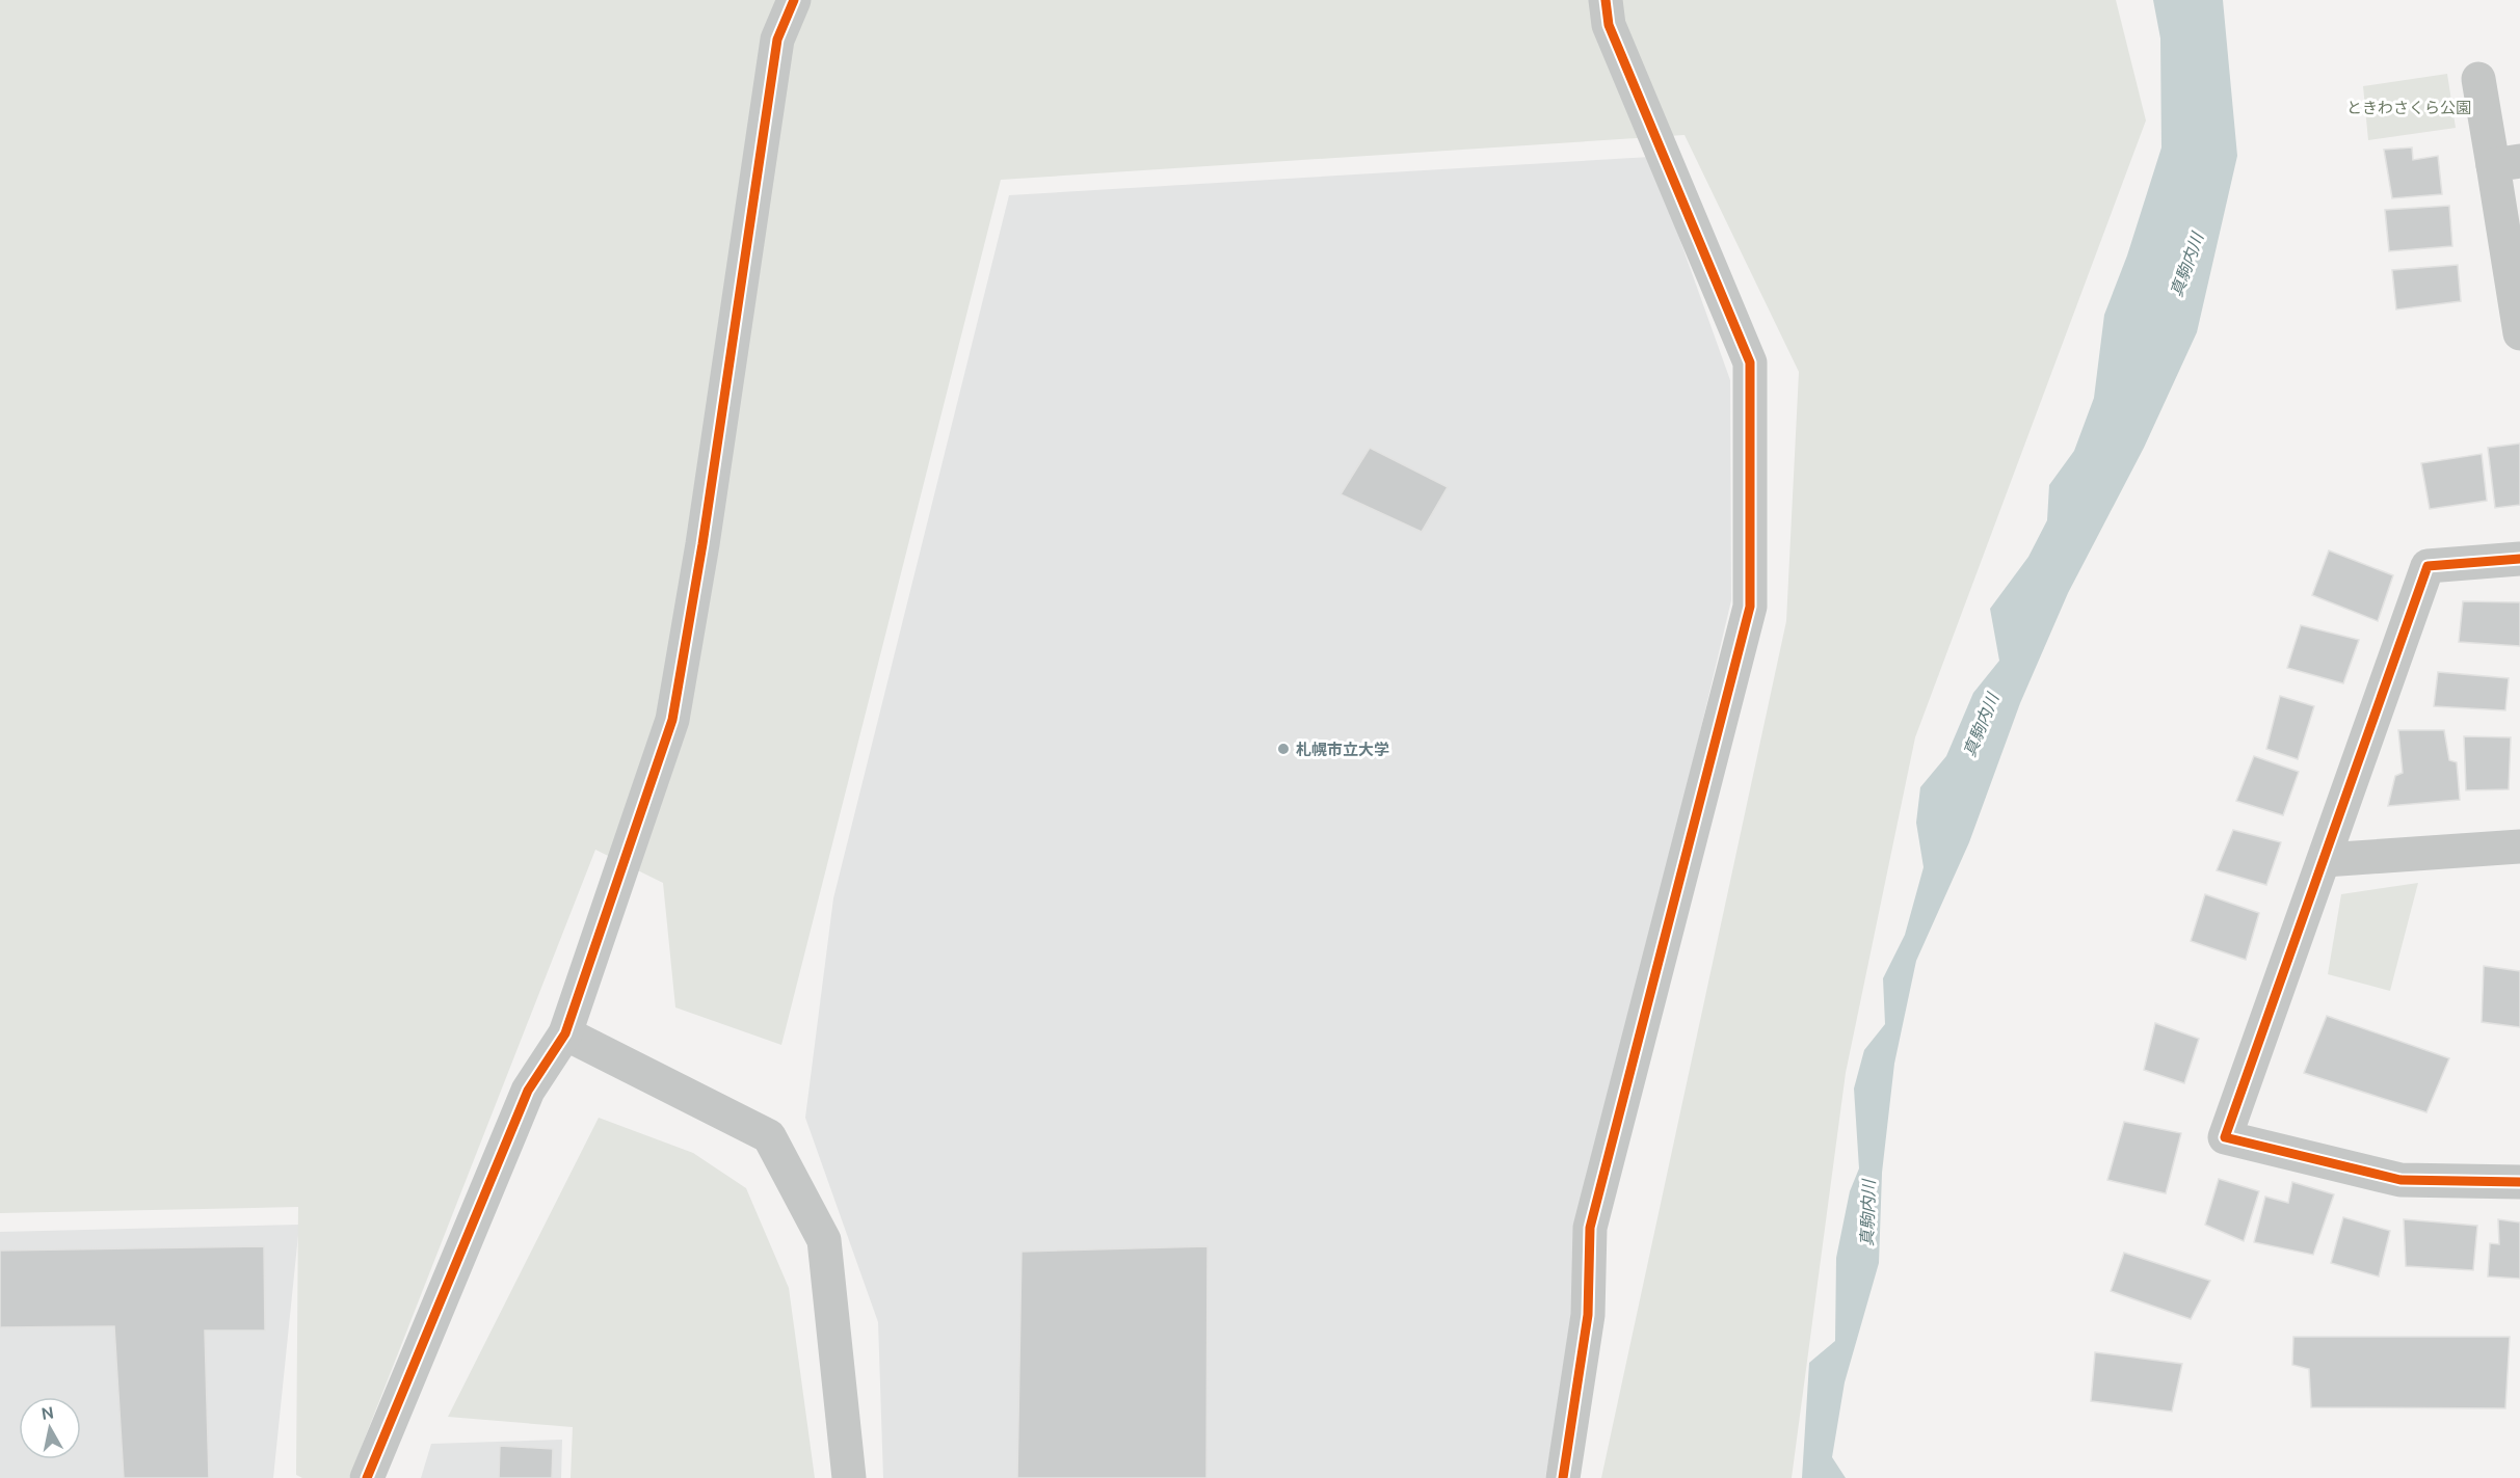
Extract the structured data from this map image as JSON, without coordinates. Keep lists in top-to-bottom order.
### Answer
{
  "water": ["真駒内川"],
  "parks": ["ときわさくら公園"],
  "places": ["札幌市立大学"],
  "north": "top"
}
